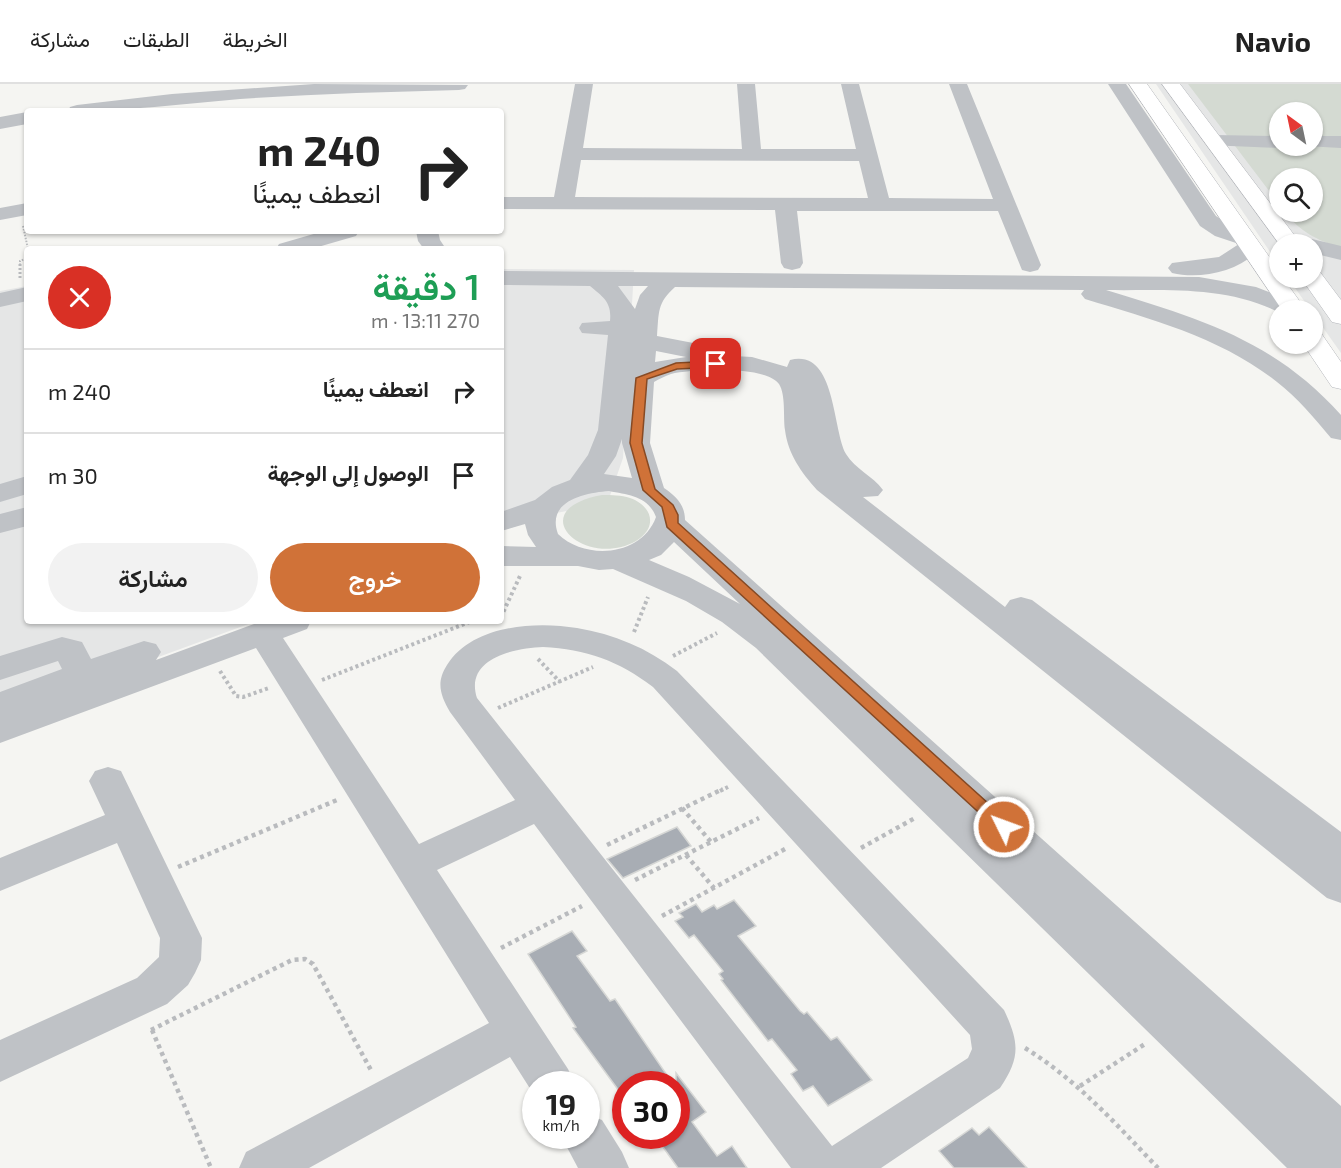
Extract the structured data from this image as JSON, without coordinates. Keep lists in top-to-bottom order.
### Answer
{
  "north": "top left",
  "page": {
    "header": "Navio",
    "nav": ["الخريطة", "الطبقات", "مشاركة"],
    "map_buttons": ["+", "−"],
    "turn": ["240 m", "انعطف يمينًا"],
    "heading": ["1 دقيقة", "270 m · 13:11"],
    "list": [
      {
        "name": "انعطف يمينًا",
        "value": "240 m"
      },
      {
        "name": "الوصول إلى الوجهة",
        "value": "30 m"
      }
    ],
    "buttons": ["خروج", "مشاركة"],
    "speed": "19 km/h",
    "limit": "30"
  }
}
